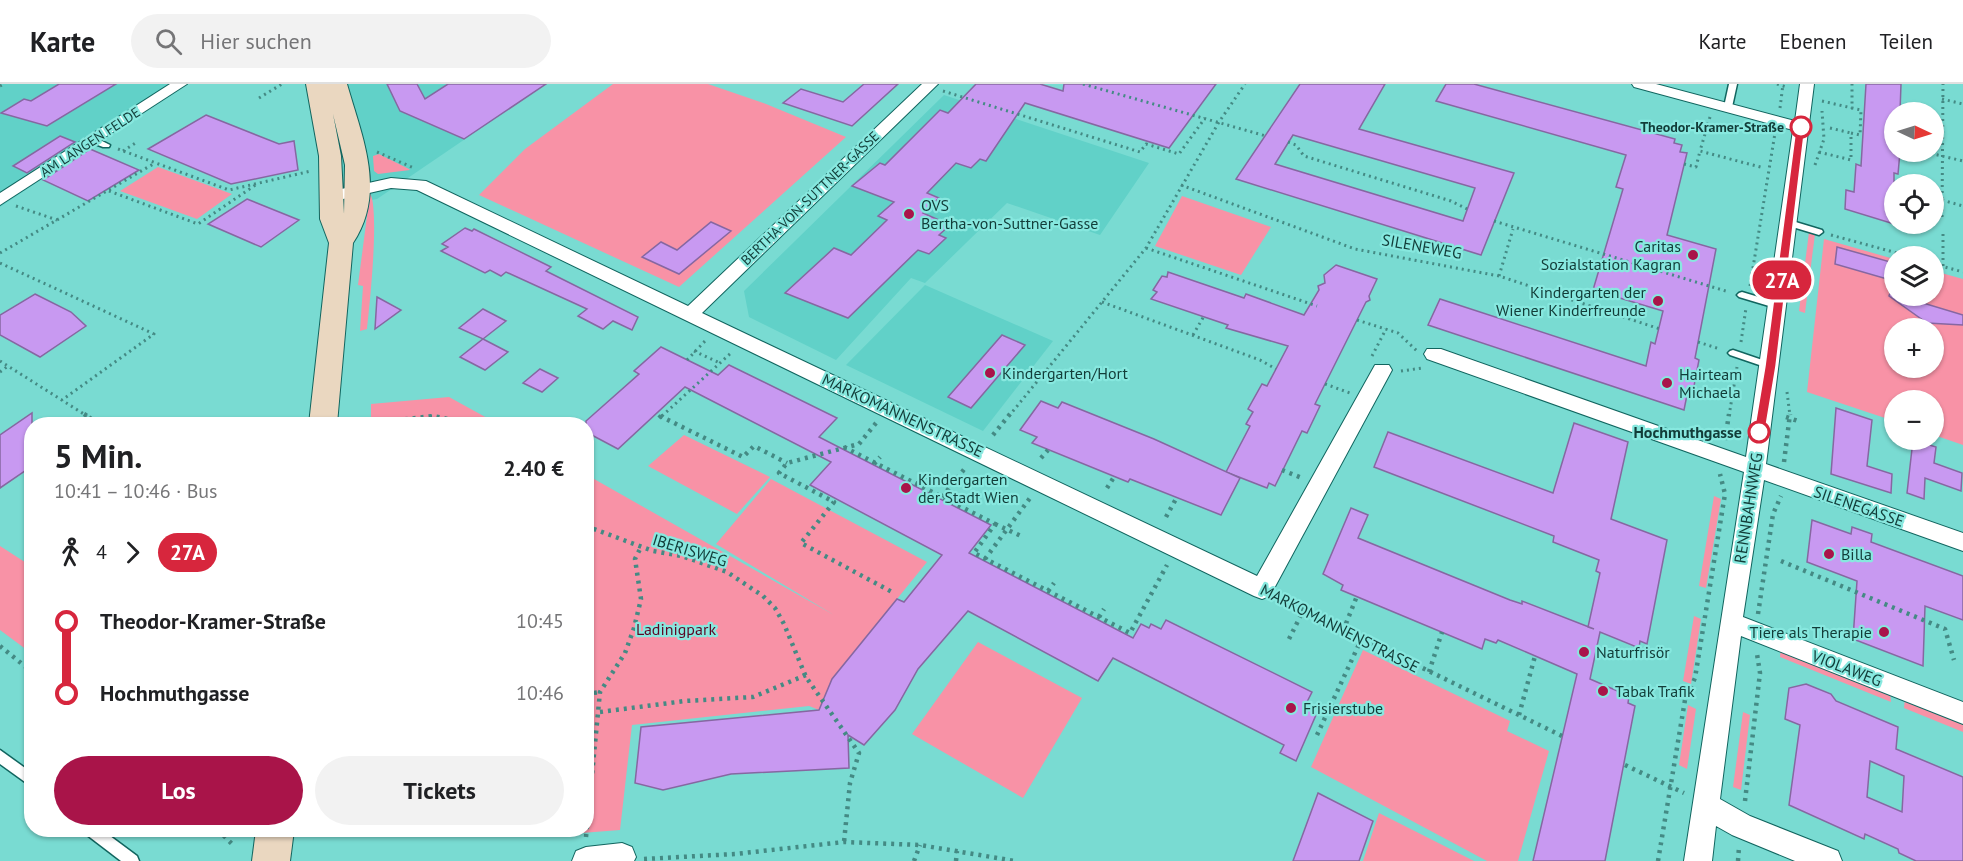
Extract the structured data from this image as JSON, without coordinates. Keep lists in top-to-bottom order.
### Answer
{
  "streets": {
    "street": [
      "AM LANGEN FELDE",
      "BERTHA-VON-SUTTNER-GASSE",
      "MARKOMANNENSTRASSE",
      "SILENEGASSE",
      "RENNBAHNWEG",
      "VIOLAWEG"
    ],
    "path": ["SILENEWEG", "IBERISWEG"]
  },
  "crossings": [
    ["BERTHA-VON-SUTTNER-GASSE", "MARKOMANNENSTRASSE"],
    ["SILENEGASSE", "RENNBAHNWEG"],
    ["RENNBAHNWEG", "VIOLAWEG"]
  ],
  "parks": ["Ladinigpark"],
  "places": [
    "Theodor-Kramer-Straße",
    "OVS Bertha-von-Suttner-Gasse",
    "Caritas Sozialstation Kagran",
    "Kindergarten der Wiener Kinderfreunde",
    "Kindergarten/Hort",
    "Hairteam Michaela",
    "Hochmuthgasse",
    "Kindergarten der Stadt Wien",
    "Billa",
    "Tiere als Therapie",
    "Naturfrisör",
    "Tabak Trafik",
    "Frisierstube"
  ],
  "lines": ["bus line 27A"],
  "north": "right",
  "page": {
    "header": "Karte",
    "search": "Hier suchen",
    "nav": ["Karte", "Ebenen", "Teilen"],
    "on_map": "27A",
    "map_buttons": ["+", "−"],
    "heading": ["5 Min.", "10:41 – 10:46 · Bus", "2.40 €"],
    "legs": ["4", "27A"],
    "list": [
      {
        "name": "Theodor-Kramer-Straße",
        "value": "10:45"
      },
      {
        "name": "Hochmuthgasse",
        "value": "10:46"
      }
    ],
    "buttons": ["Los", "Tickets"]
  }
}
